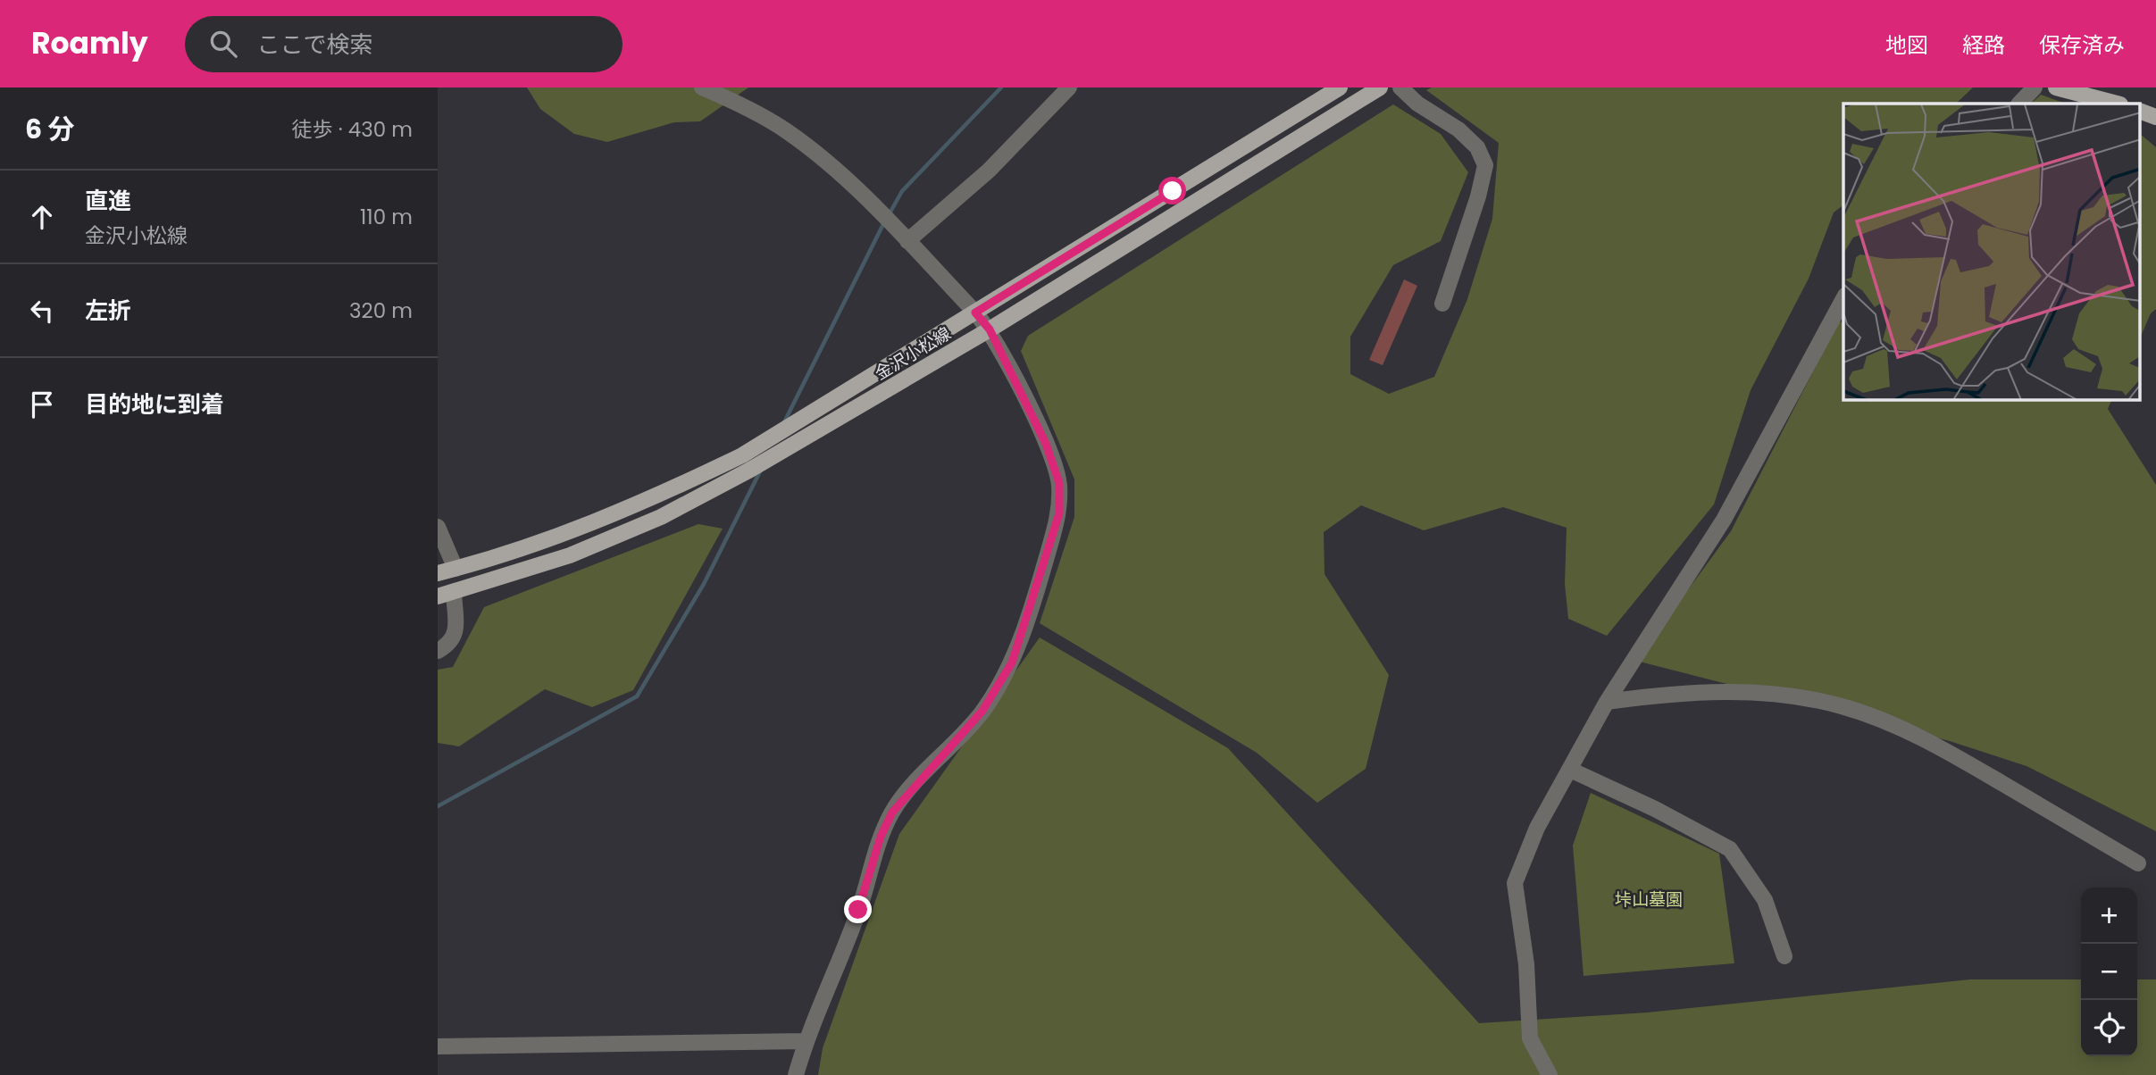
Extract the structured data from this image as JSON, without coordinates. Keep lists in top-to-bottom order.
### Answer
{
  "streets": {
    "main road": ["金沢小松線"]
  },
  "parks": ["垰山墓園"],
  "page": {
    "header": "Roamly",
    "search": "ここで検索",
    "nav": ["地図", "経路", "保存済み"],
    "heading": ["6 分", "徒歩 · 430 m"],
    "list": [
      ["直進", "金沢小松線", "110 m"],
      ["左折", "320 m"],
      "目的地に到着"
    ],
    "map_buttons": ["+", "−"]
  }
}
